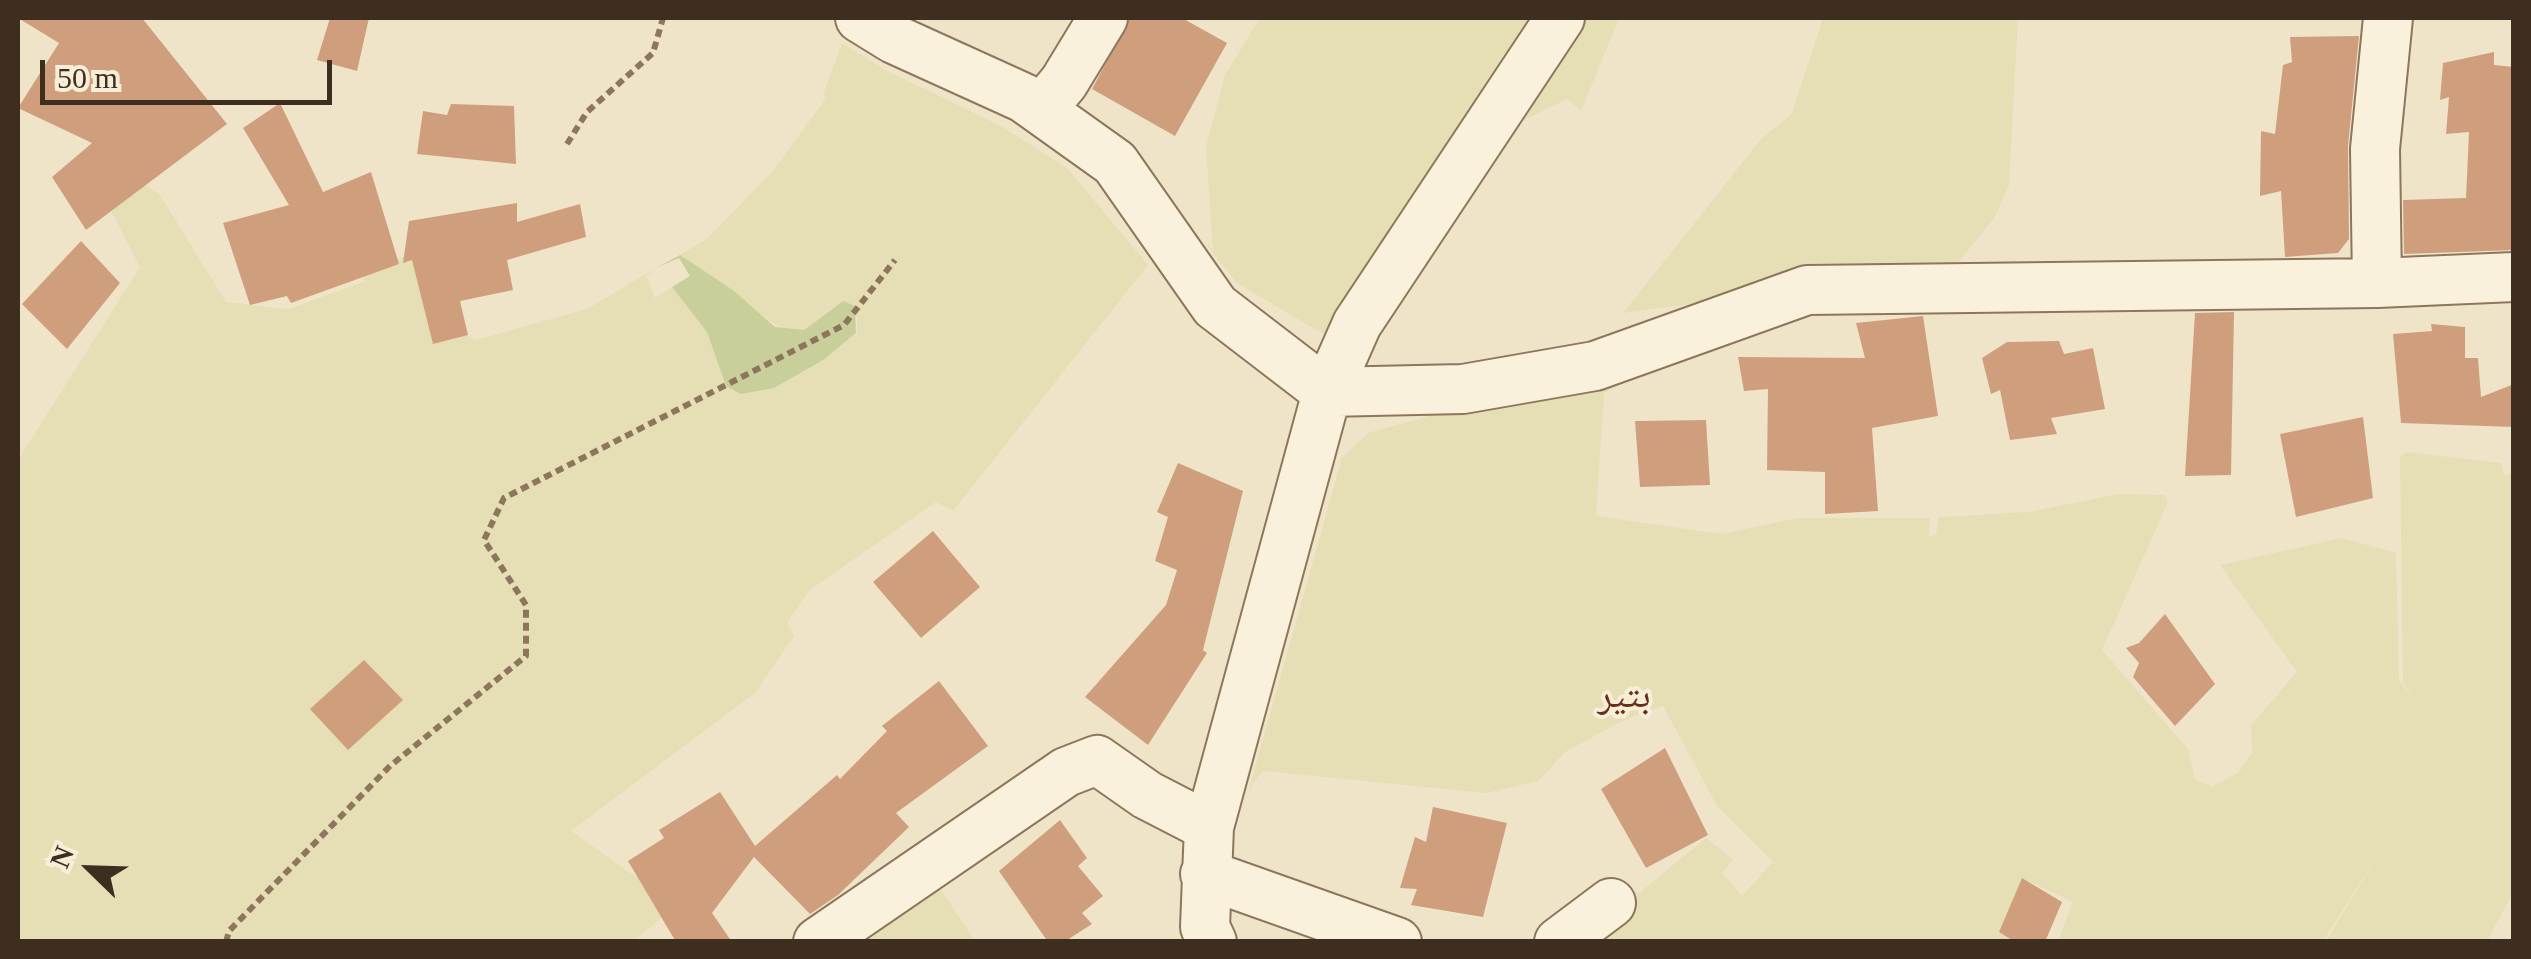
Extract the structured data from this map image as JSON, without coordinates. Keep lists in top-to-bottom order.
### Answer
{
  "districts": ["بتير"],
  "scale_bar": "50 m",
  "north": "top left"
}
